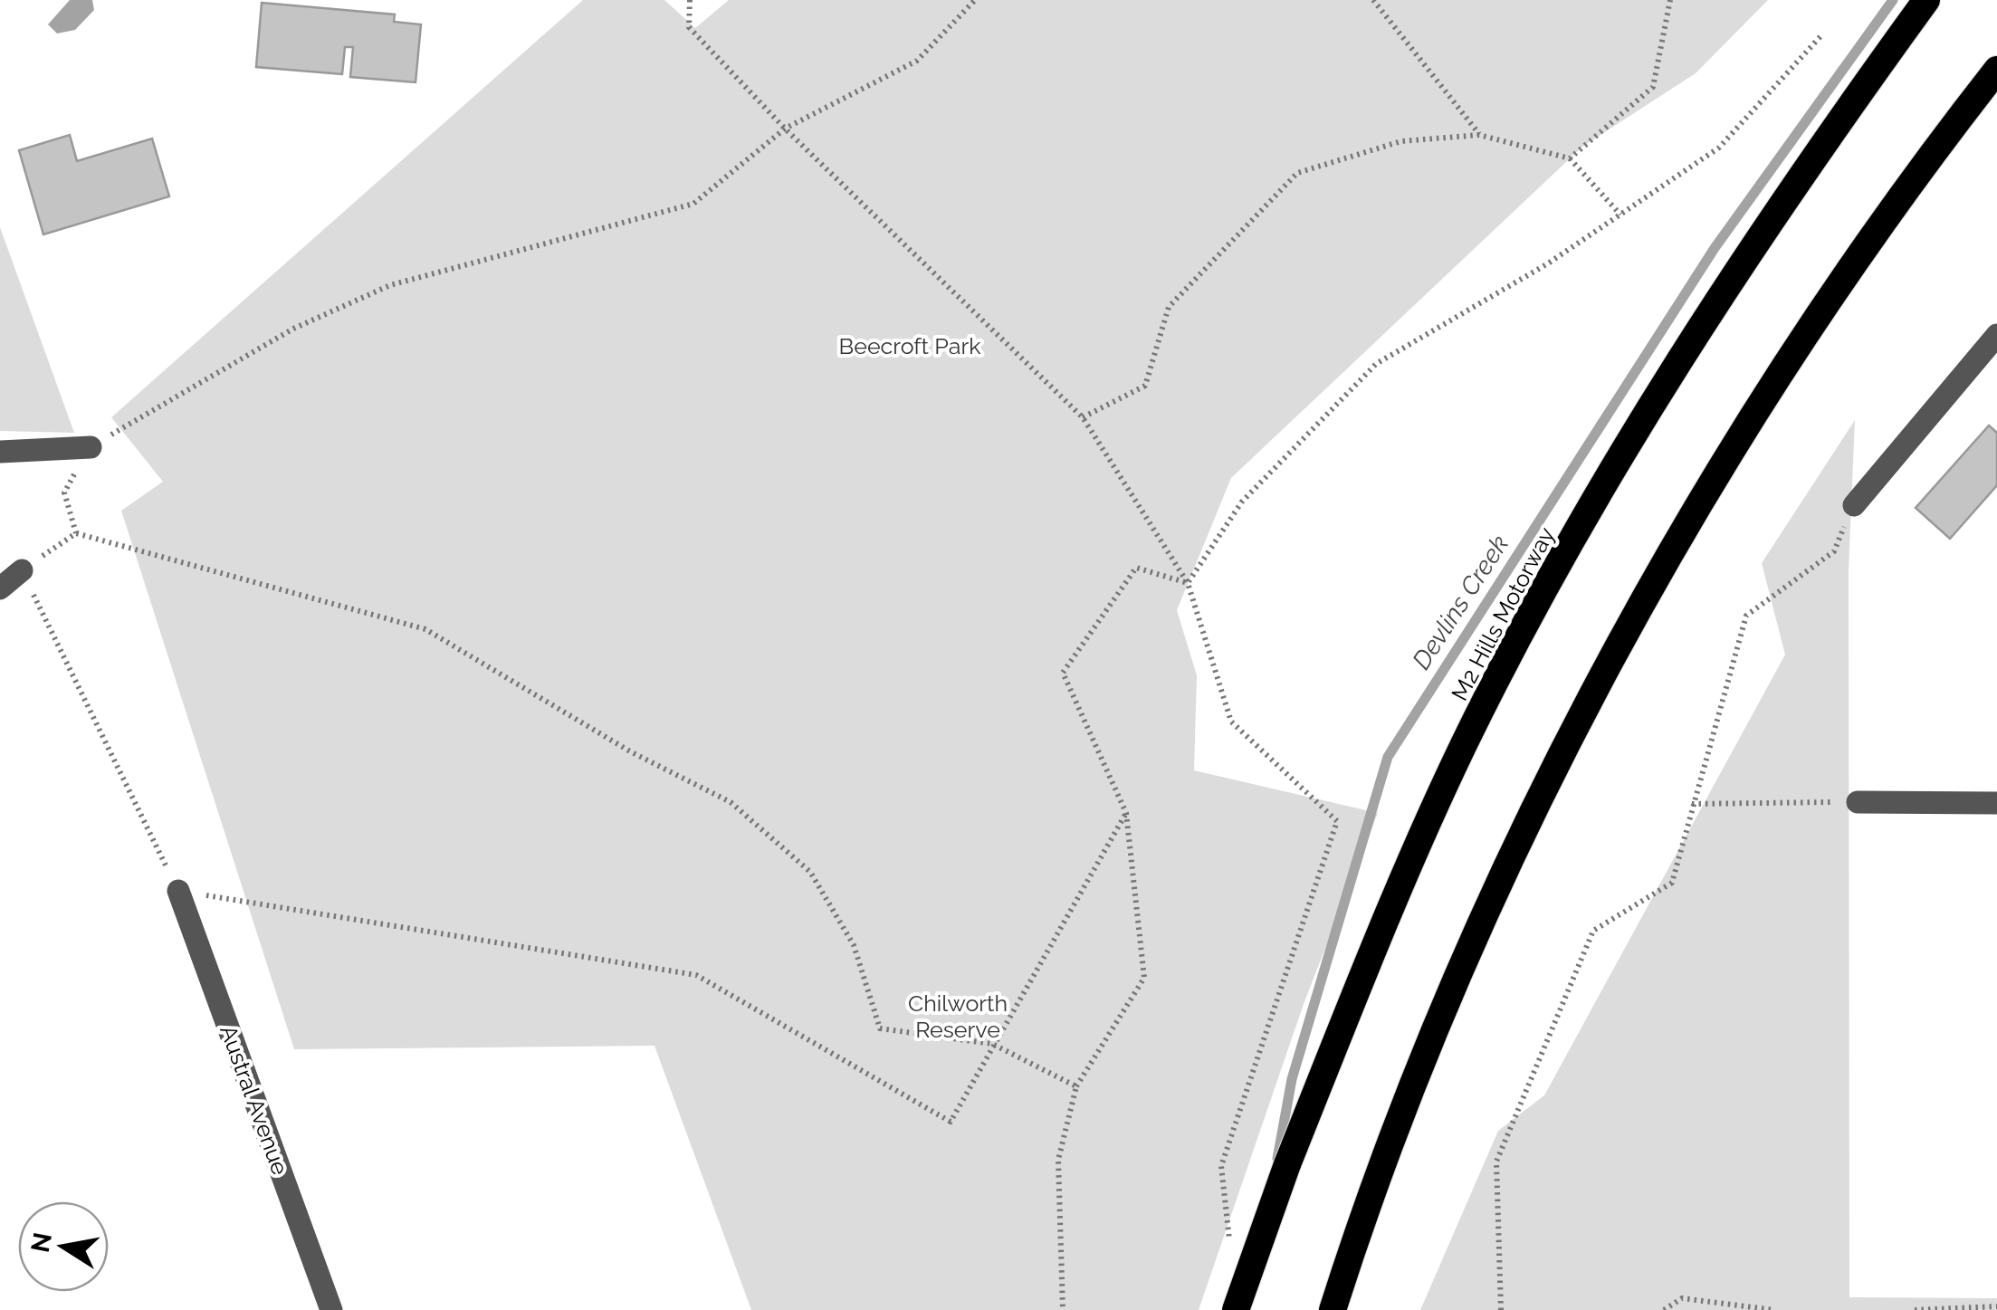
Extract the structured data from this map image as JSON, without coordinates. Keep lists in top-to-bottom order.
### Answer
{
  "streets": {
    "highway": ["M2 Hills Motorway"],
    "street": ["Austral Avenue"]
  },
  "water": ["Devlins Creek"],
  "parks": ["Beecroft Park", "Chilworth Reserve"],
  "north": "left"
}
